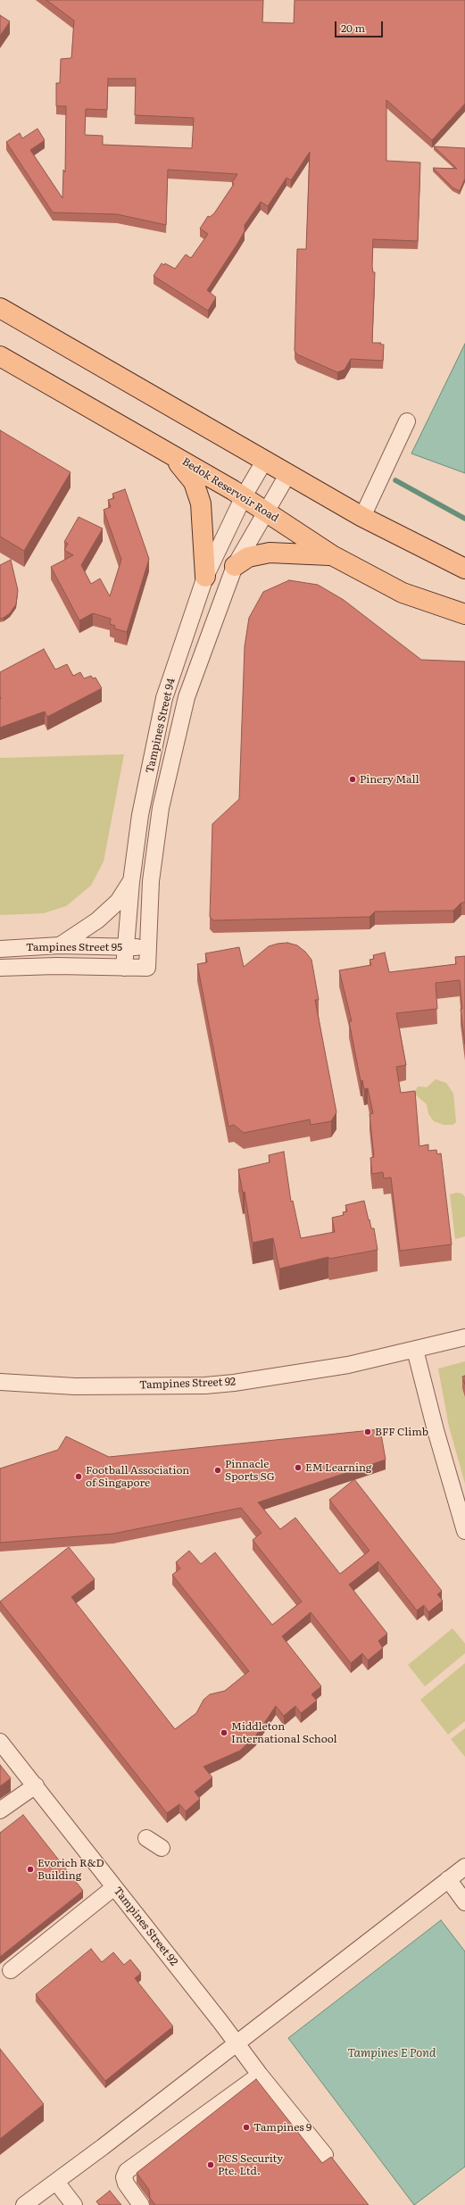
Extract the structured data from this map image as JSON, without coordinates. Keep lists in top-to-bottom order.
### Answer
{
  "streets": {
    "main road": ["Bedok Reservoir Road"],
    "street": ["Tampines Street 94", "Tampines Street 95", "Tampines Street 92"]
  },
  "crossings": [
    ["Bedok Reservoir Road", "Tampines Street 94"],
    ["Tampines Street 94", "Tampines Street 95"]
  ],
  "water": ["Tampines E Pond"],
  "places": [
    "Pinery Mall",
    "BFF Climb",
    "EM Learning",
    "Pinnacle Sports SG",
    "Football Association of Singapore",
    "Middleton International School",
    "Evorich R&D Building",
    "Tampines 9",
    "PCS Security Pte. Ltd."
  ],
  "scale_bar": "20 m"
}
